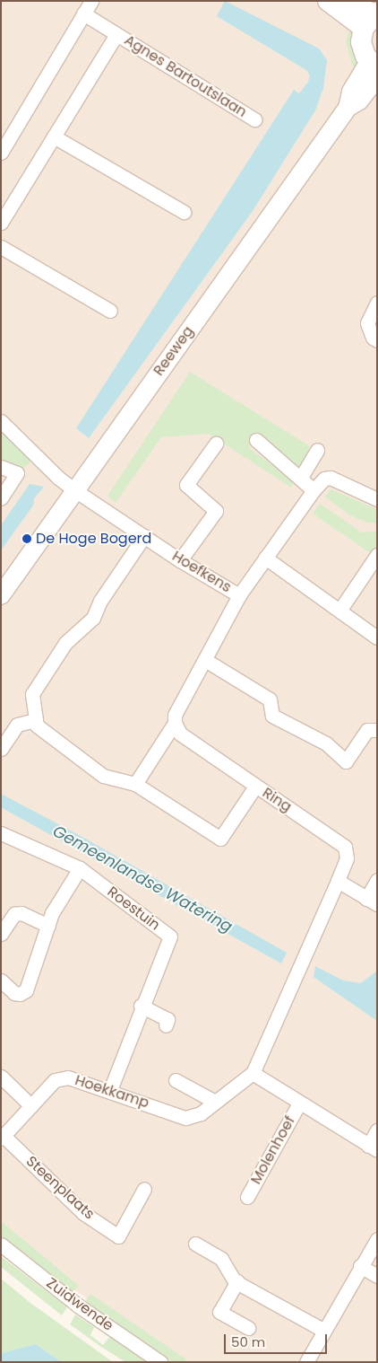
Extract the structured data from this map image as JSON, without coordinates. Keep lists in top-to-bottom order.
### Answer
{
  "streets": {
    "street": [
      "Agnes Bartoutslaan",
      "Reeweg",
      "Hoefkens",
      "Ring",
      "Roestuin",
      "Hoekkamp",
      "Molenhoef",
      "Steenplaats",
      "Zuidwende"
    ]
  },
  "crossings": [
    ["Reeweg", "Hoefkens"],
    ["Ring", "Hoekkamp"],
    ["Roestuin", "Hoekkamp"],
    ["Hoekkamp", "Steenplaats"]
  ],
  "water": ["Gemeenlandse Watering"],
  "places": ["De Hoge Bogerd"],
  "scale_bar": "50 m"
}
